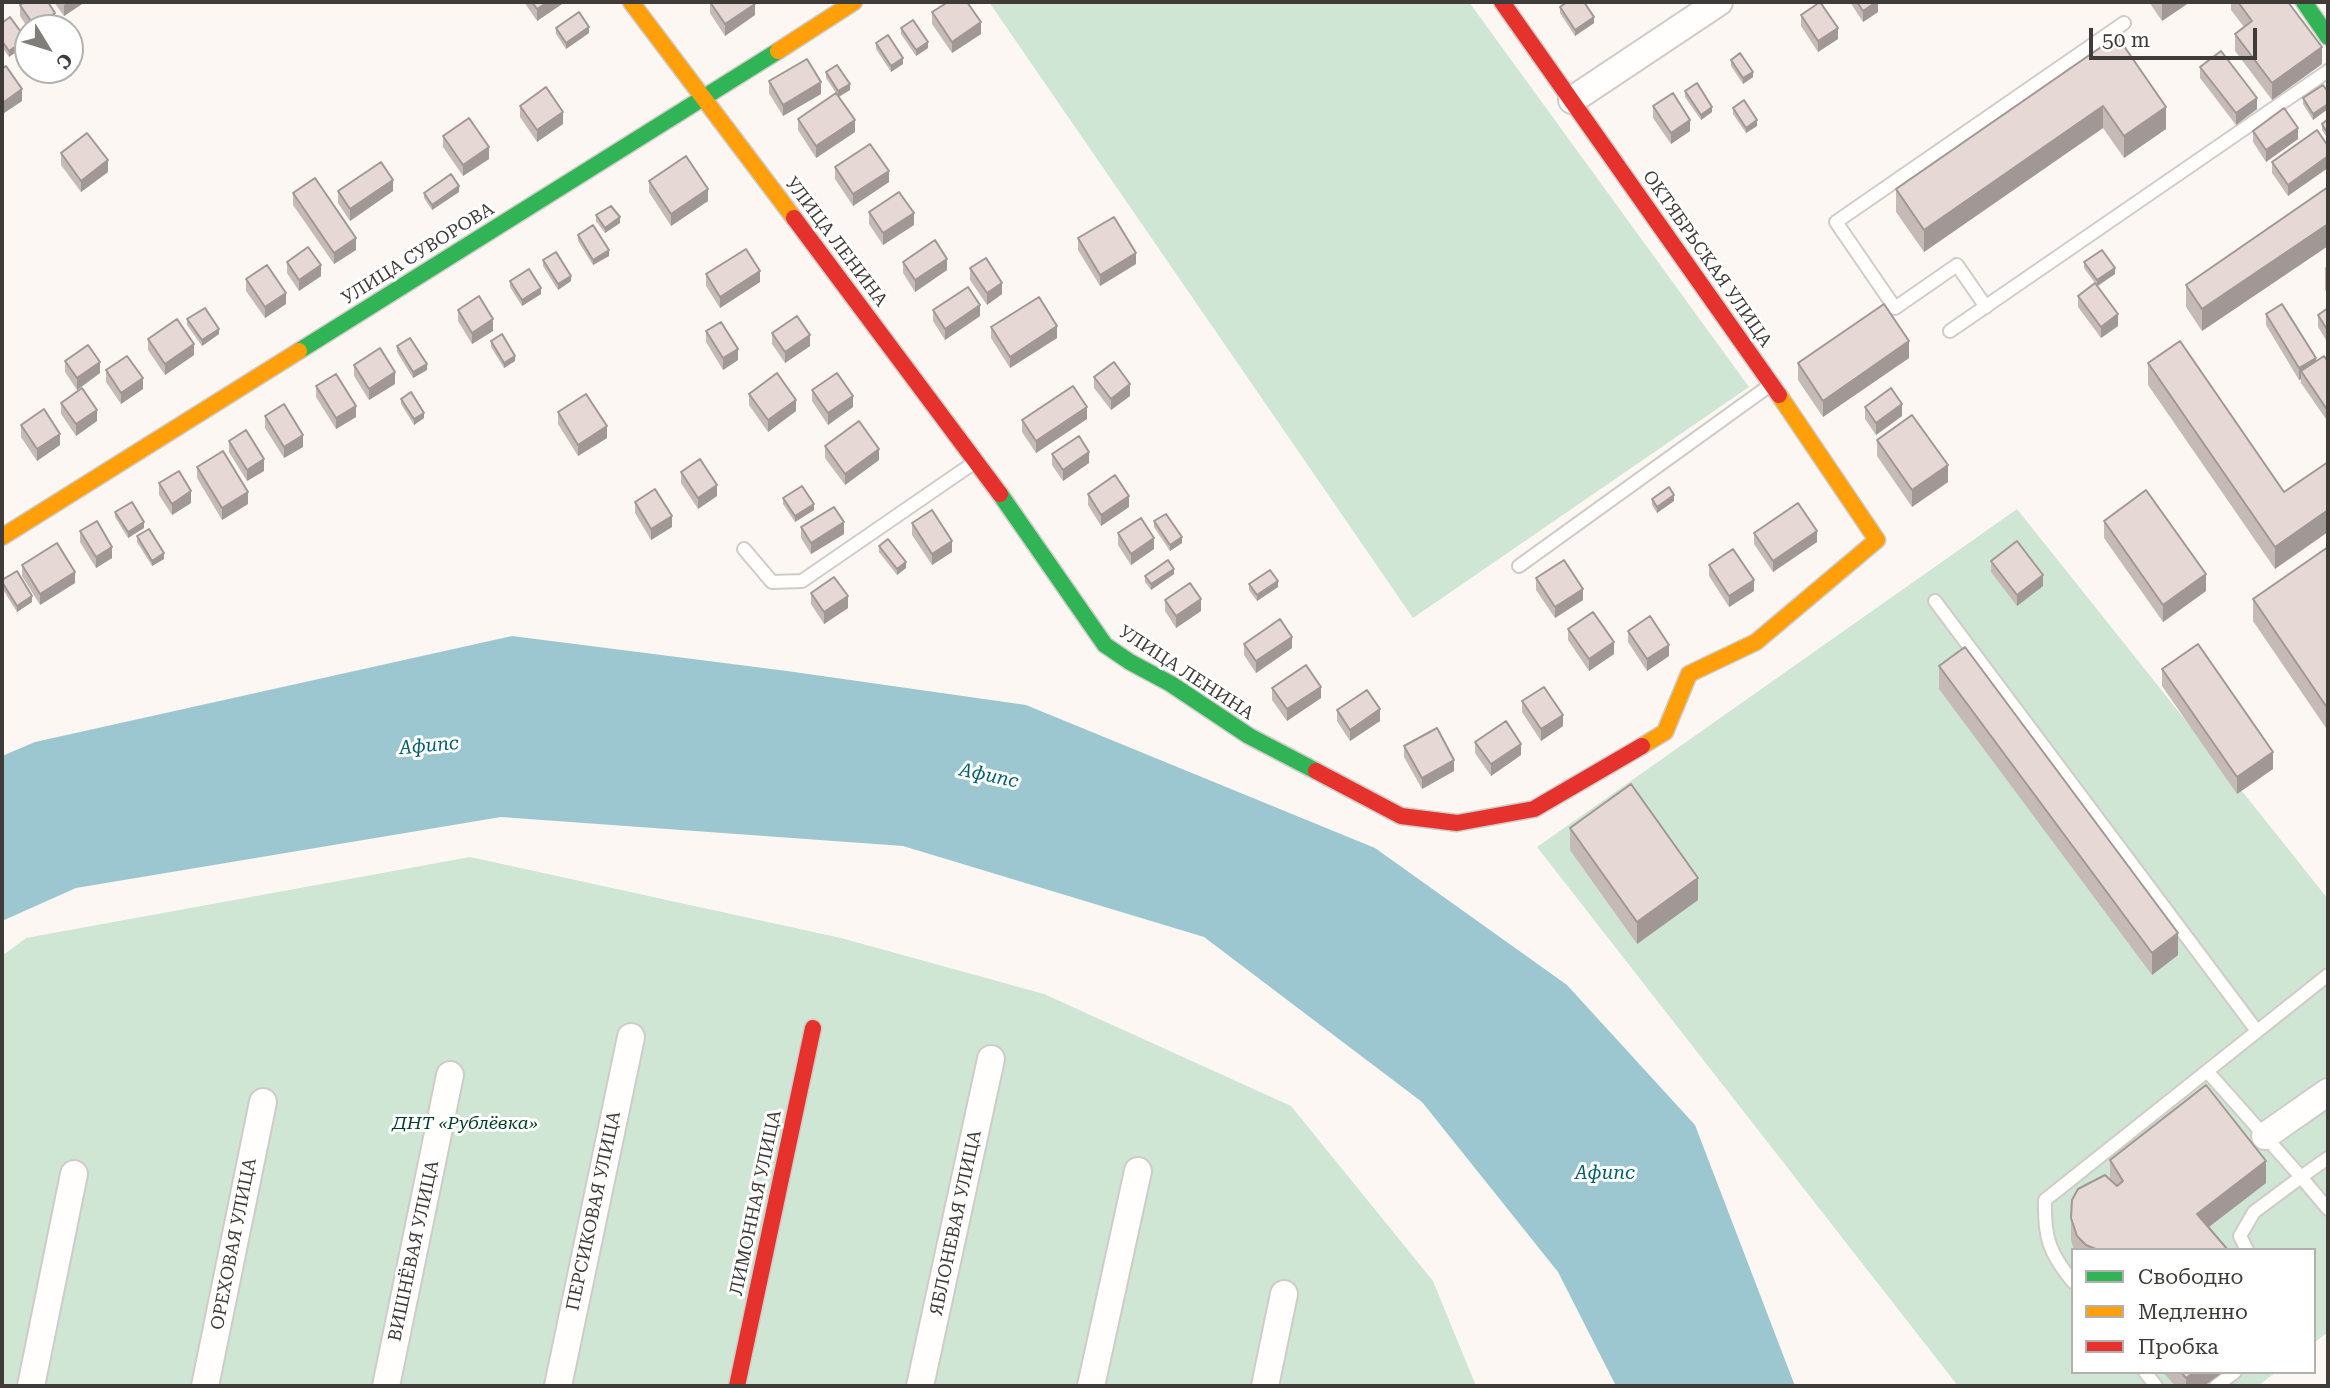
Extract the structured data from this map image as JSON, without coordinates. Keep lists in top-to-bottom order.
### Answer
{
  "streets": {
    "street": [
      "УЛИЦА ЛЕНИНА",
      "УЛИЦА СУВОРОВА",
      "ОКТЯБРЬСКАЯ УЛИЦА",
      "ЛИМОННАЯ УЛИЦА",
      "ПЕРСИКОВАЯ УЛИЦА",
      "ЯБЛОНЕВАЯ УЛИЦА",
      "ОРЕХОВАЯ УЛИЦА",
      "ВИШНЁВАЯ УЛИЦА"
    ]
  },
  "crossings": [
    ["УЛИЦА ЛЕНИНА", "УЛИЦА СУВОРОВА"],
    ["УЛИЦА ЛЕНИНА", "ОКТЯБРЬСКАЯ УЛИЦА"]
  ],
  "water": ["Афипс"],
  "parks": ["ДНТ «Рублёвка»"],
  "legend": ["Свободно", "Медленно", "Пробка"],
  "scale_bar": "50 m",
  "north": "bottom right"
}
